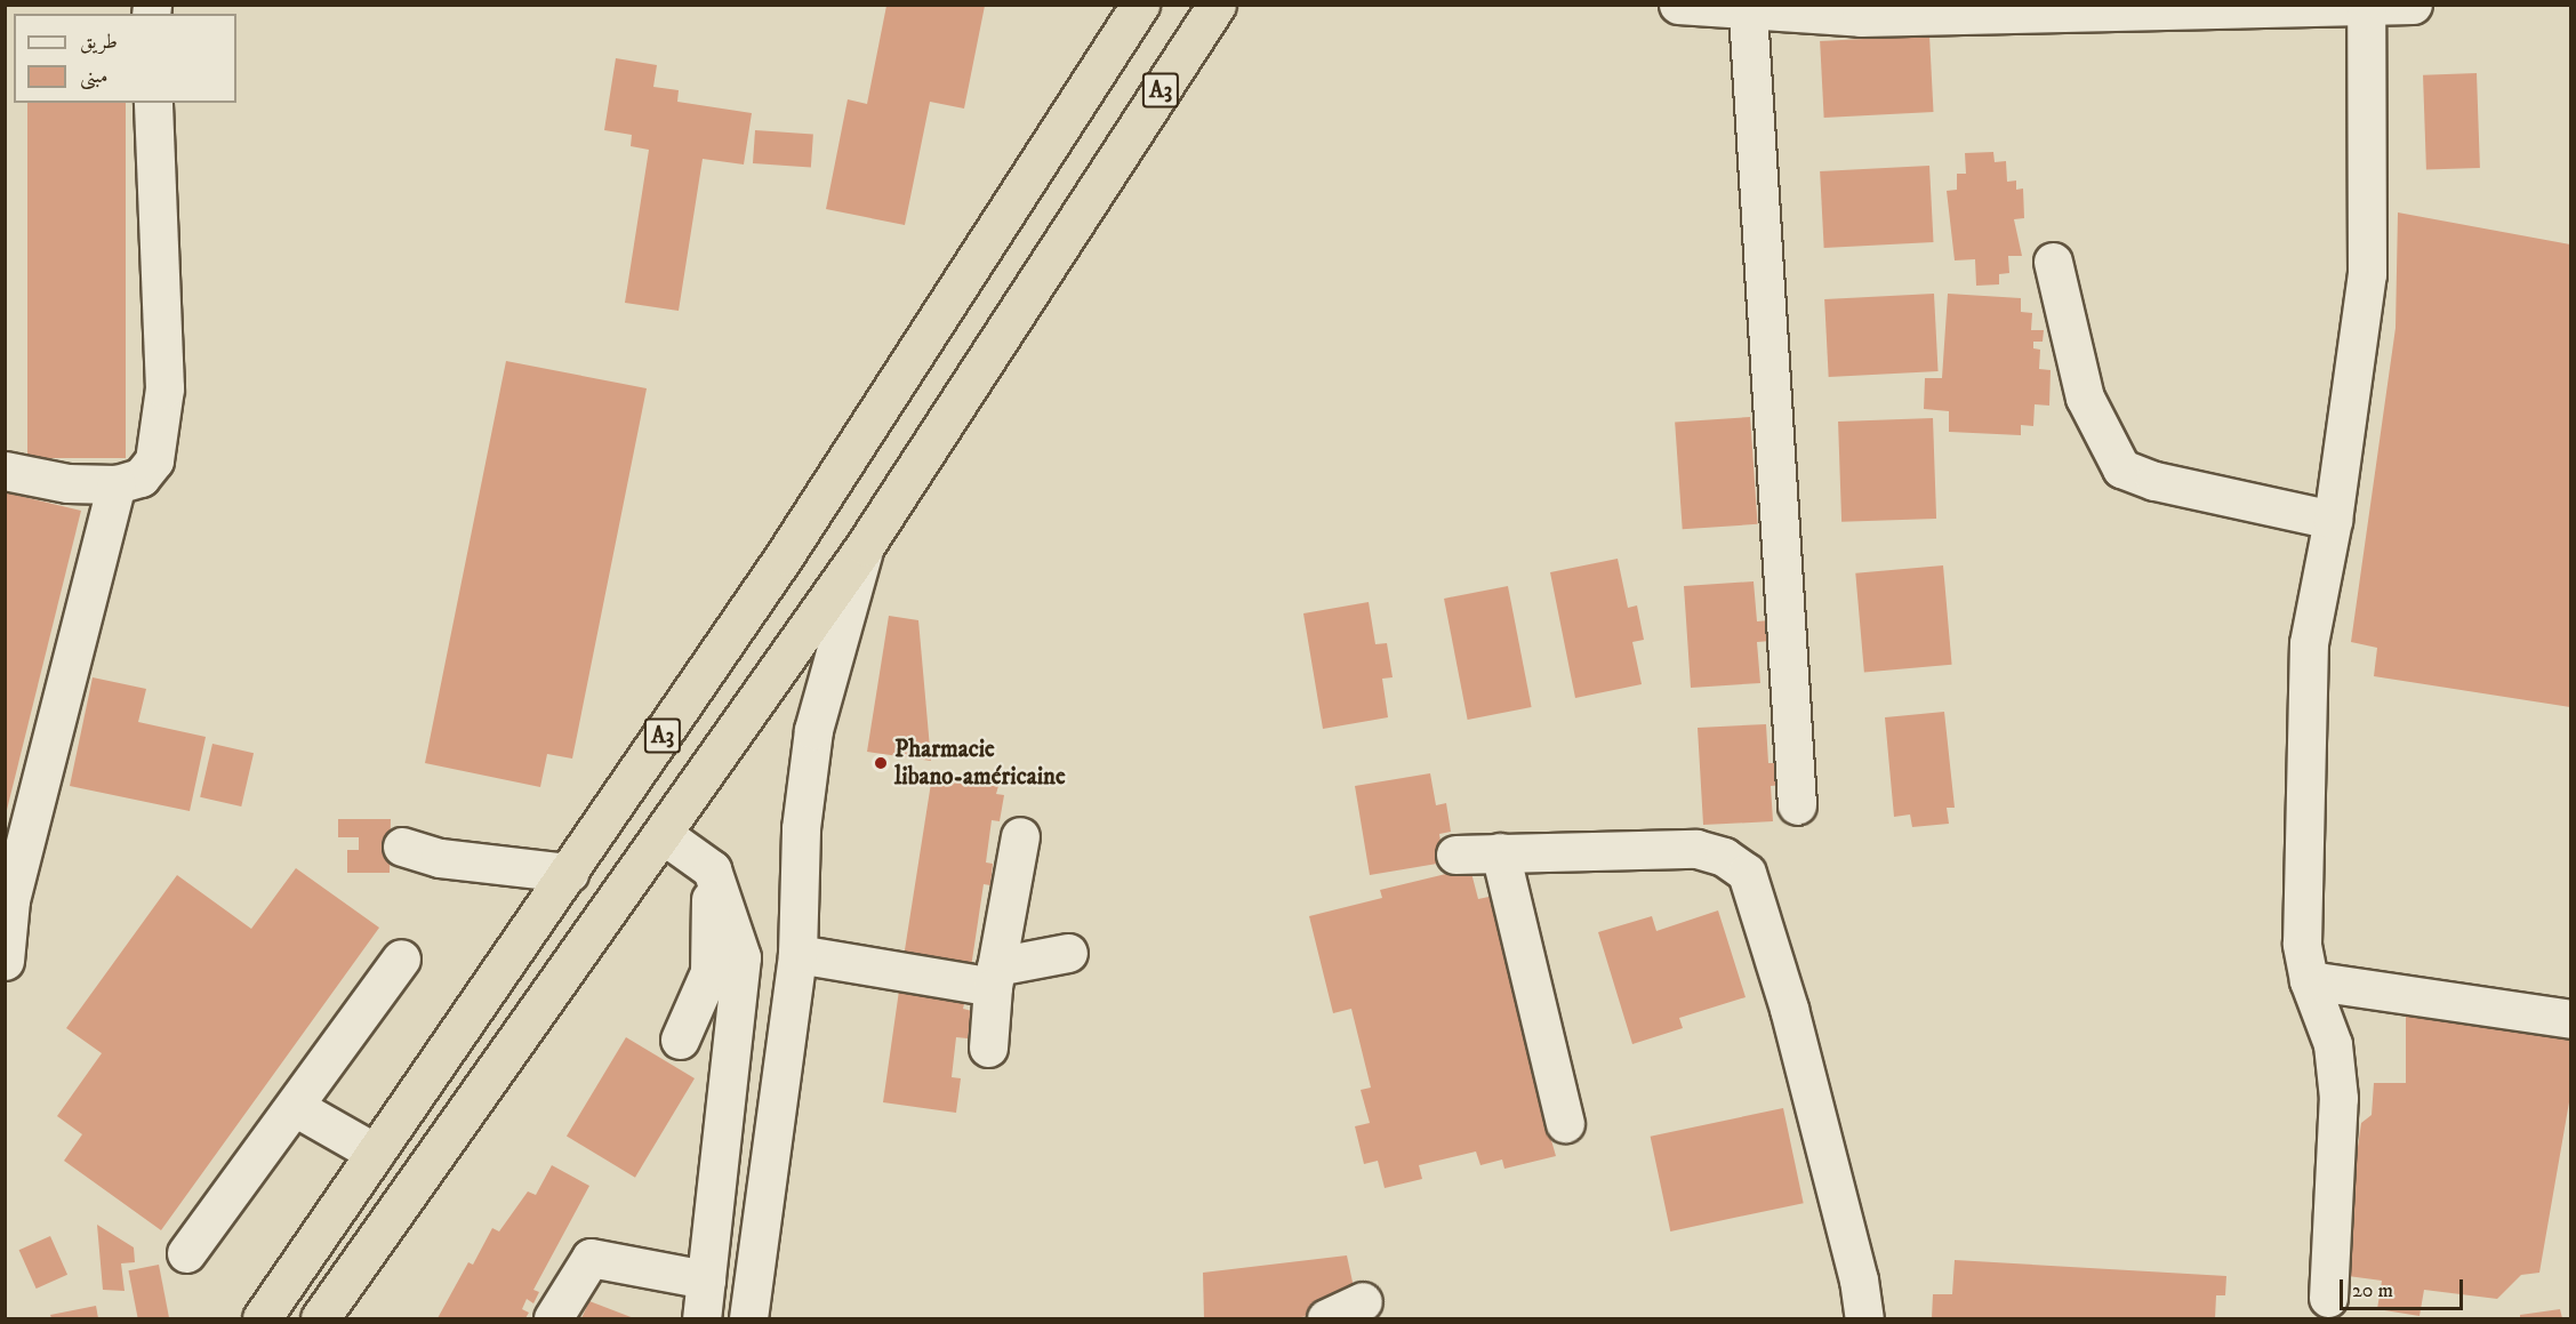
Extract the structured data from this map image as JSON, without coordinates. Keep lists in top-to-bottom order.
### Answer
{
  "streets": {
    "highway": ["A3"]
  },
  "places": ["Pharmacie libano-américaine"],
  "legend": ["طريق", "مبنى"],
  "scale_bar": "20 m"
}
